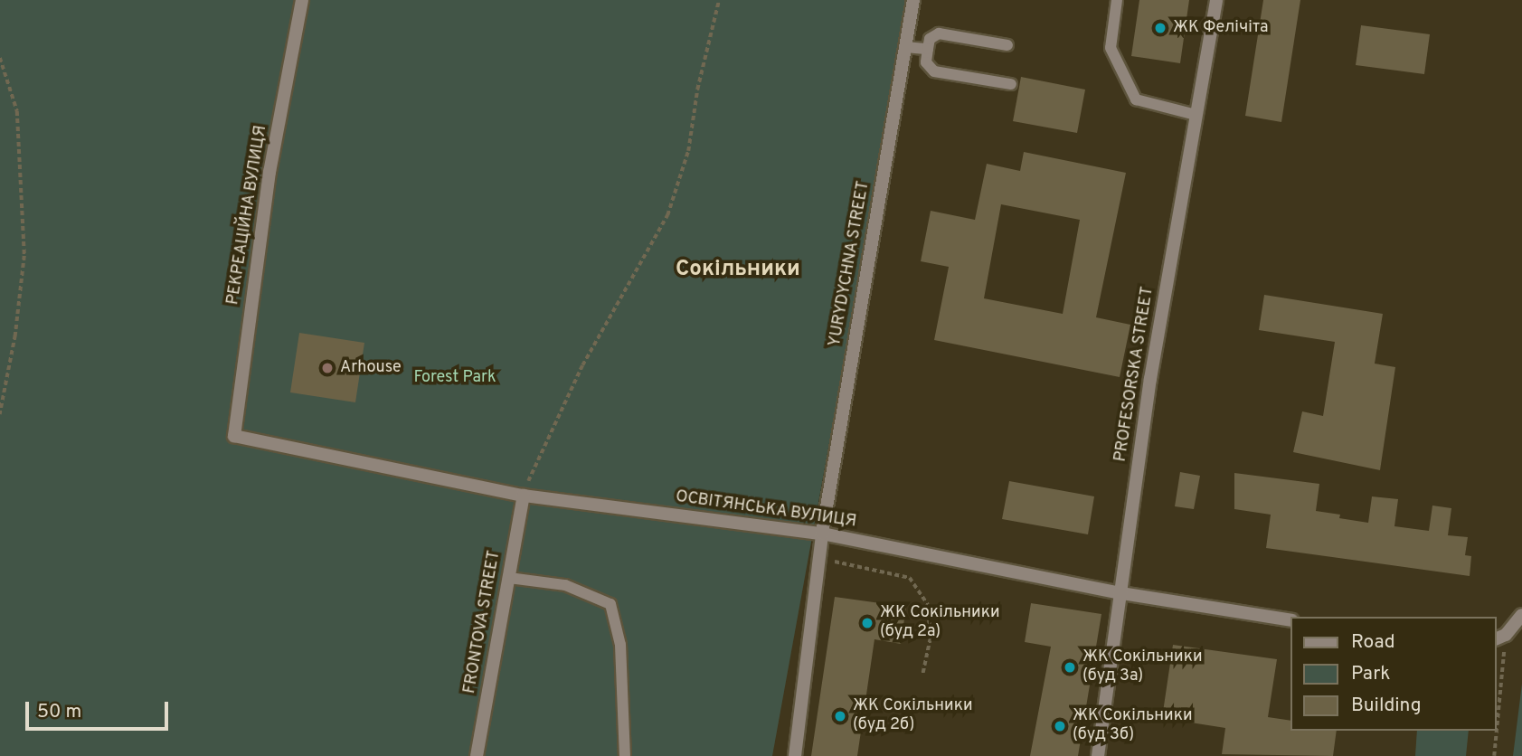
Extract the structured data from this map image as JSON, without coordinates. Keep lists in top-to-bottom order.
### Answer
{
  "streets": {
    "street": [
      "РЕКРЕАЦІЙНА ВУЛИЦЯ",
      "YURYDYCHNA STREET",
      "PROFESORSKA STREET",
      "ОСВІТЯНСЬКА ВУЛИЦЯ",
      "FRONTOVA STREET"
    ]
  },
  "crossings": [
    ["РЕКРЕАЦІЙНА ВУЛИЦЯ", "ОСВІТЯНСЬКА ВУЛИЦЯ"],
    ["YURYDYCHNA STREET", "ОСВІТЯНСЬКА ВУЛИЦЯ"],
    ["PROFESORSKA STREET", "ОСВІТЯНСЬКА ВУЛИЦЯ"],
    ["ОСВІТЯНСЬКА ВУЛИЦЯ", "FRONTOVA STREET"]
  ],
  "districts": ["Сокільники"],
  "parks": ["Forest Park"],
  "places": [
    "ЖК Фелічіта",
    "Arhouse",
    "ЖК Сокільники (буд 2а)",
    "ЖК Сокільники (буд 3а)",
    "ЖК Сокільники (буд 2б)",
    "ЖК Сокільники (буд 3б)"
  ],
  "legend": ["Road", "Park", "Building"],
  "scale_bar": "50 m"
}
